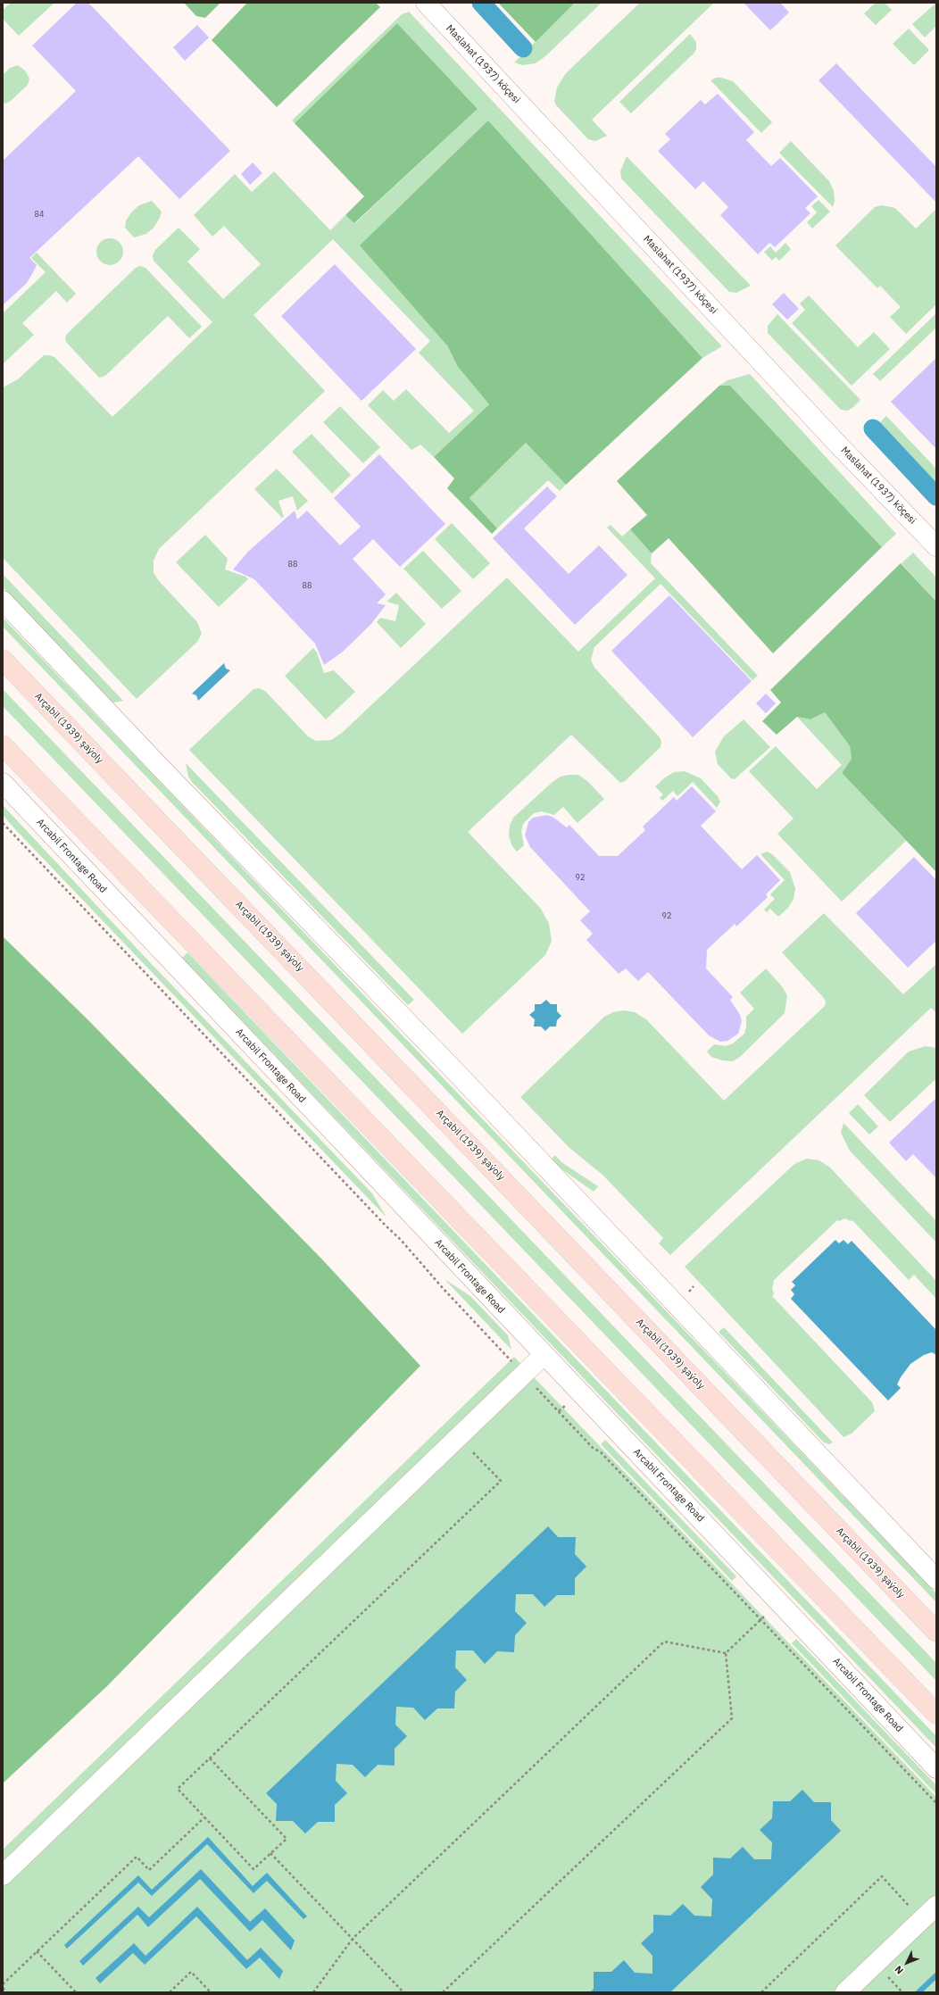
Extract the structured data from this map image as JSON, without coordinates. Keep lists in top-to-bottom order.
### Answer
{
  "streets": {
    "main road": ["Arçabil (1939) şaýoly"],
    "street": ["Maslahat (1937) köçesi", "Arcabil Frontage Road"]
  },
  "house_numbers": [
    "84",
    "88",
    "88",
    "92",
    "92"
  ],
  "north": "bottom left"
}
